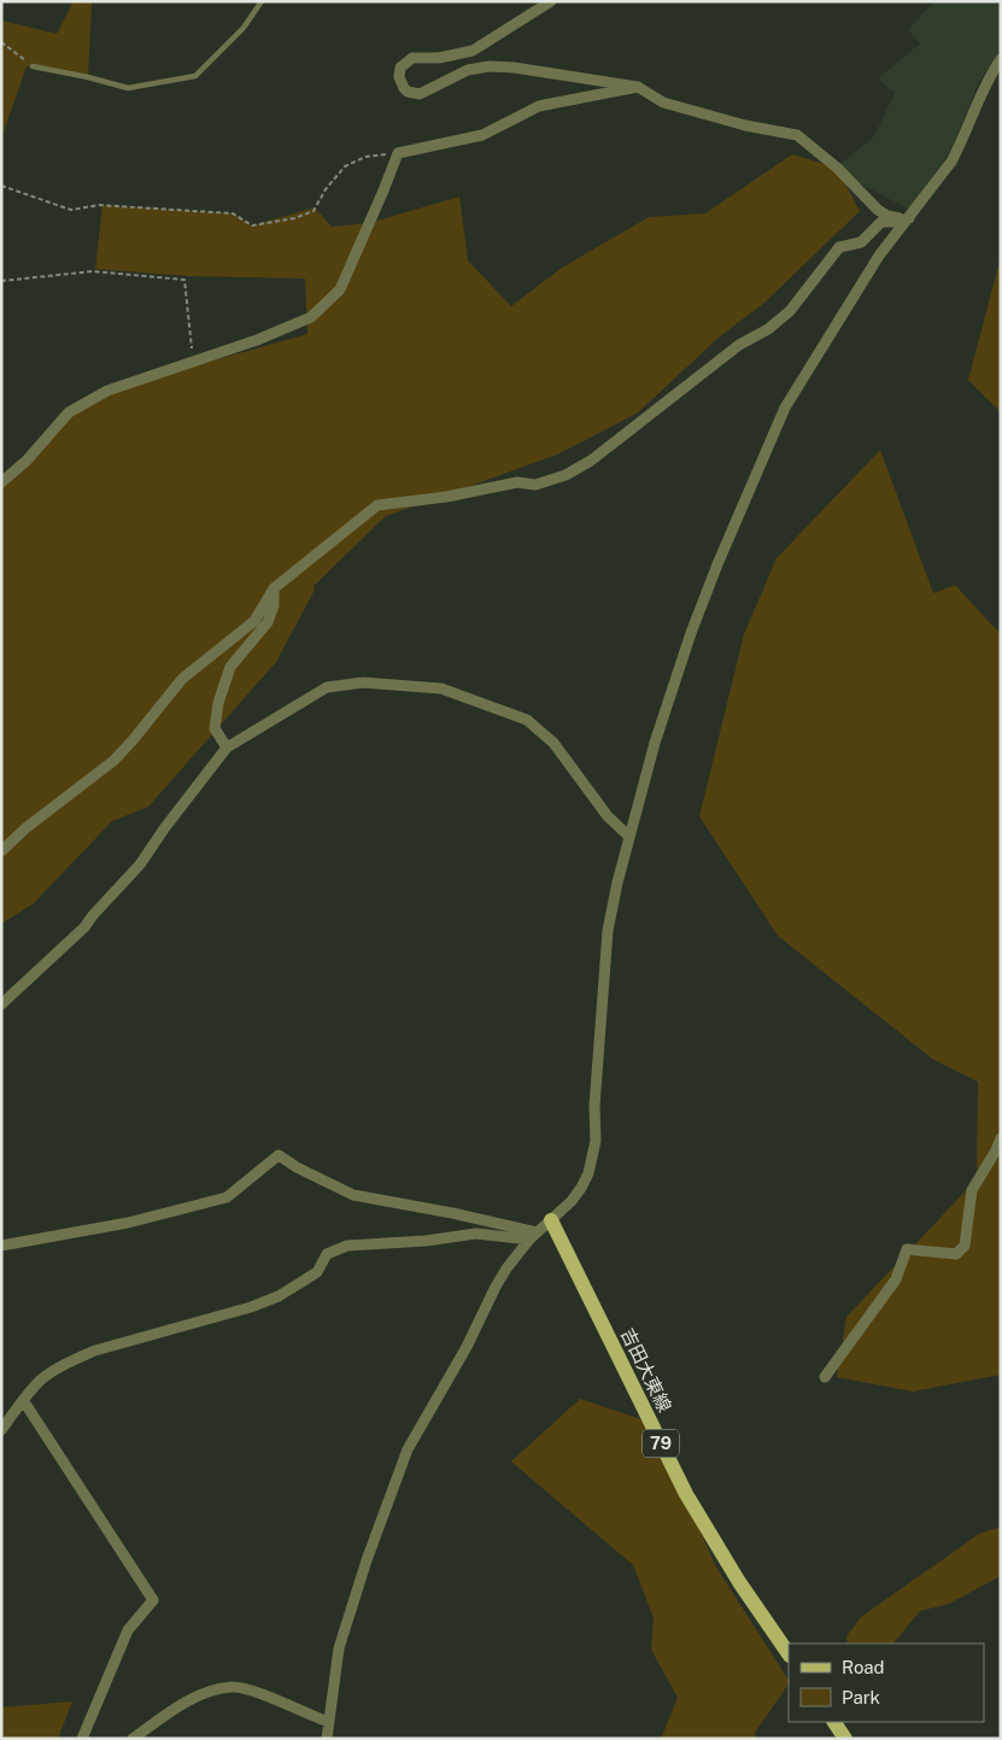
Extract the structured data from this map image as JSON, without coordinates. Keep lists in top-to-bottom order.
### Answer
{
  "streets": {
    "main road": ["吉田大東線", "79"]
  },
  "legend": ["Road", "Park"]
}
